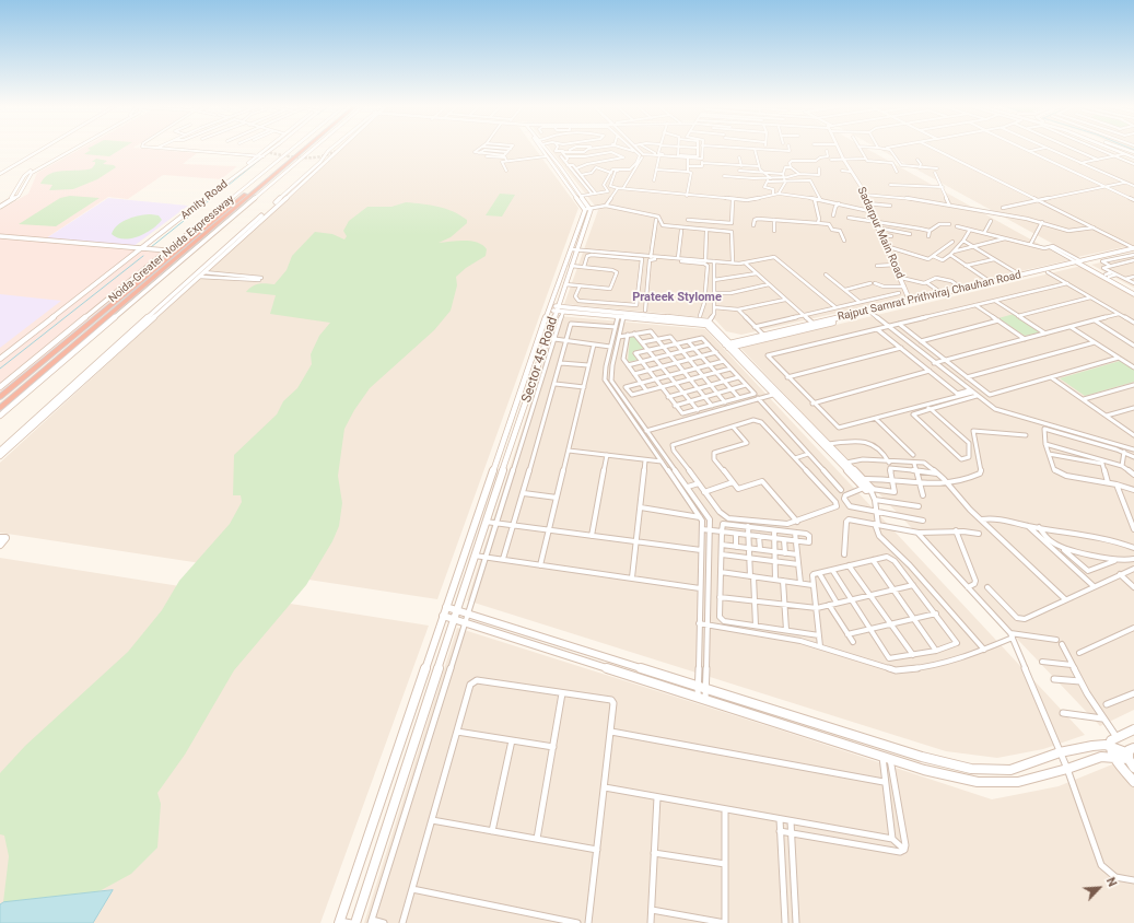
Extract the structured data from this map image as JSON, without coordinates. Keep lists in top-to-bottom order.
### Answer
{
  "streets": {
    "highway": ["Noida-Greater Noida Expressway"],
    "street": [
      "Amity Road",
      "Sadarpur Main Road",
      "Rajput Samrat Prithviraj Chauhan Road",
      "Sector 45 Road"
    ]
  },
  "crossings": [
    ["Sadarpur Main Road", "Rajput Samrat Prithviraj Chauhan Road"]
  ],
  "districts": ["Prateek Stylome"],
  "north": "top right"
}
